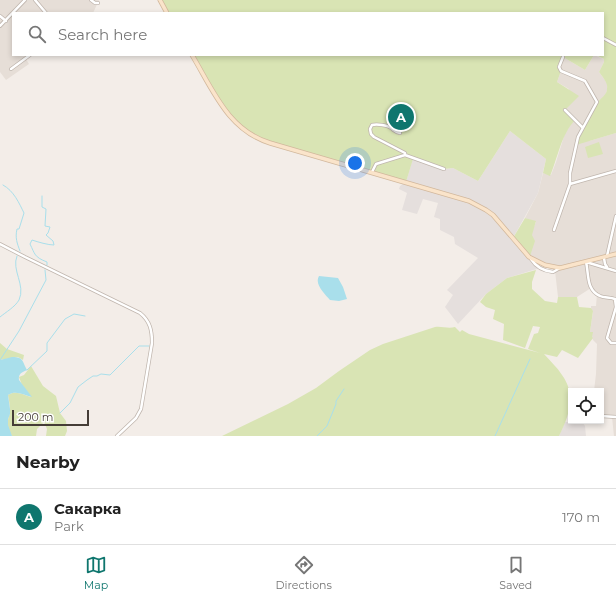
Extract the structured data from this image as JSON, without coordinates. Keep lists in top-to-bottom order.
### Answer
{
  "scale_bar": "200 m",
  "page": {
    "search": "Search here",
    "pins": "A",
    "scale": "200 m",
    "heading": "Nearby",
    "list": [
      {
        "mark": "A",
        "name": "Сакарка",
        "note": "Park",
        "value": "170 m"
      }
    ],
    "nav": ["Map", "Directions", "Saved"]
  }
}
